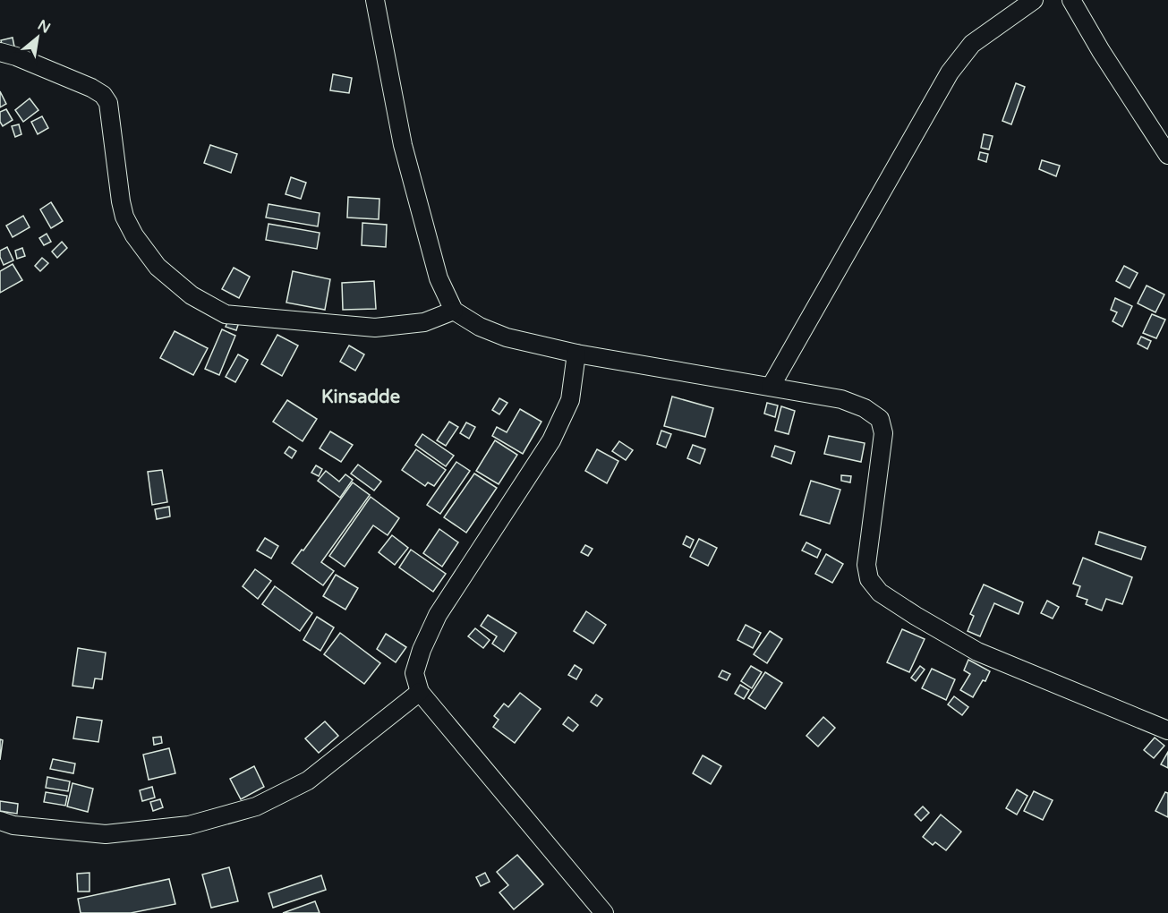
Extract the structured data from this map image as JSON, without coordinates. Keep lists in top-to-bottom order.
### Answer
{
  "districts": ["Kinsadde"],
  "north": "top right"
}
